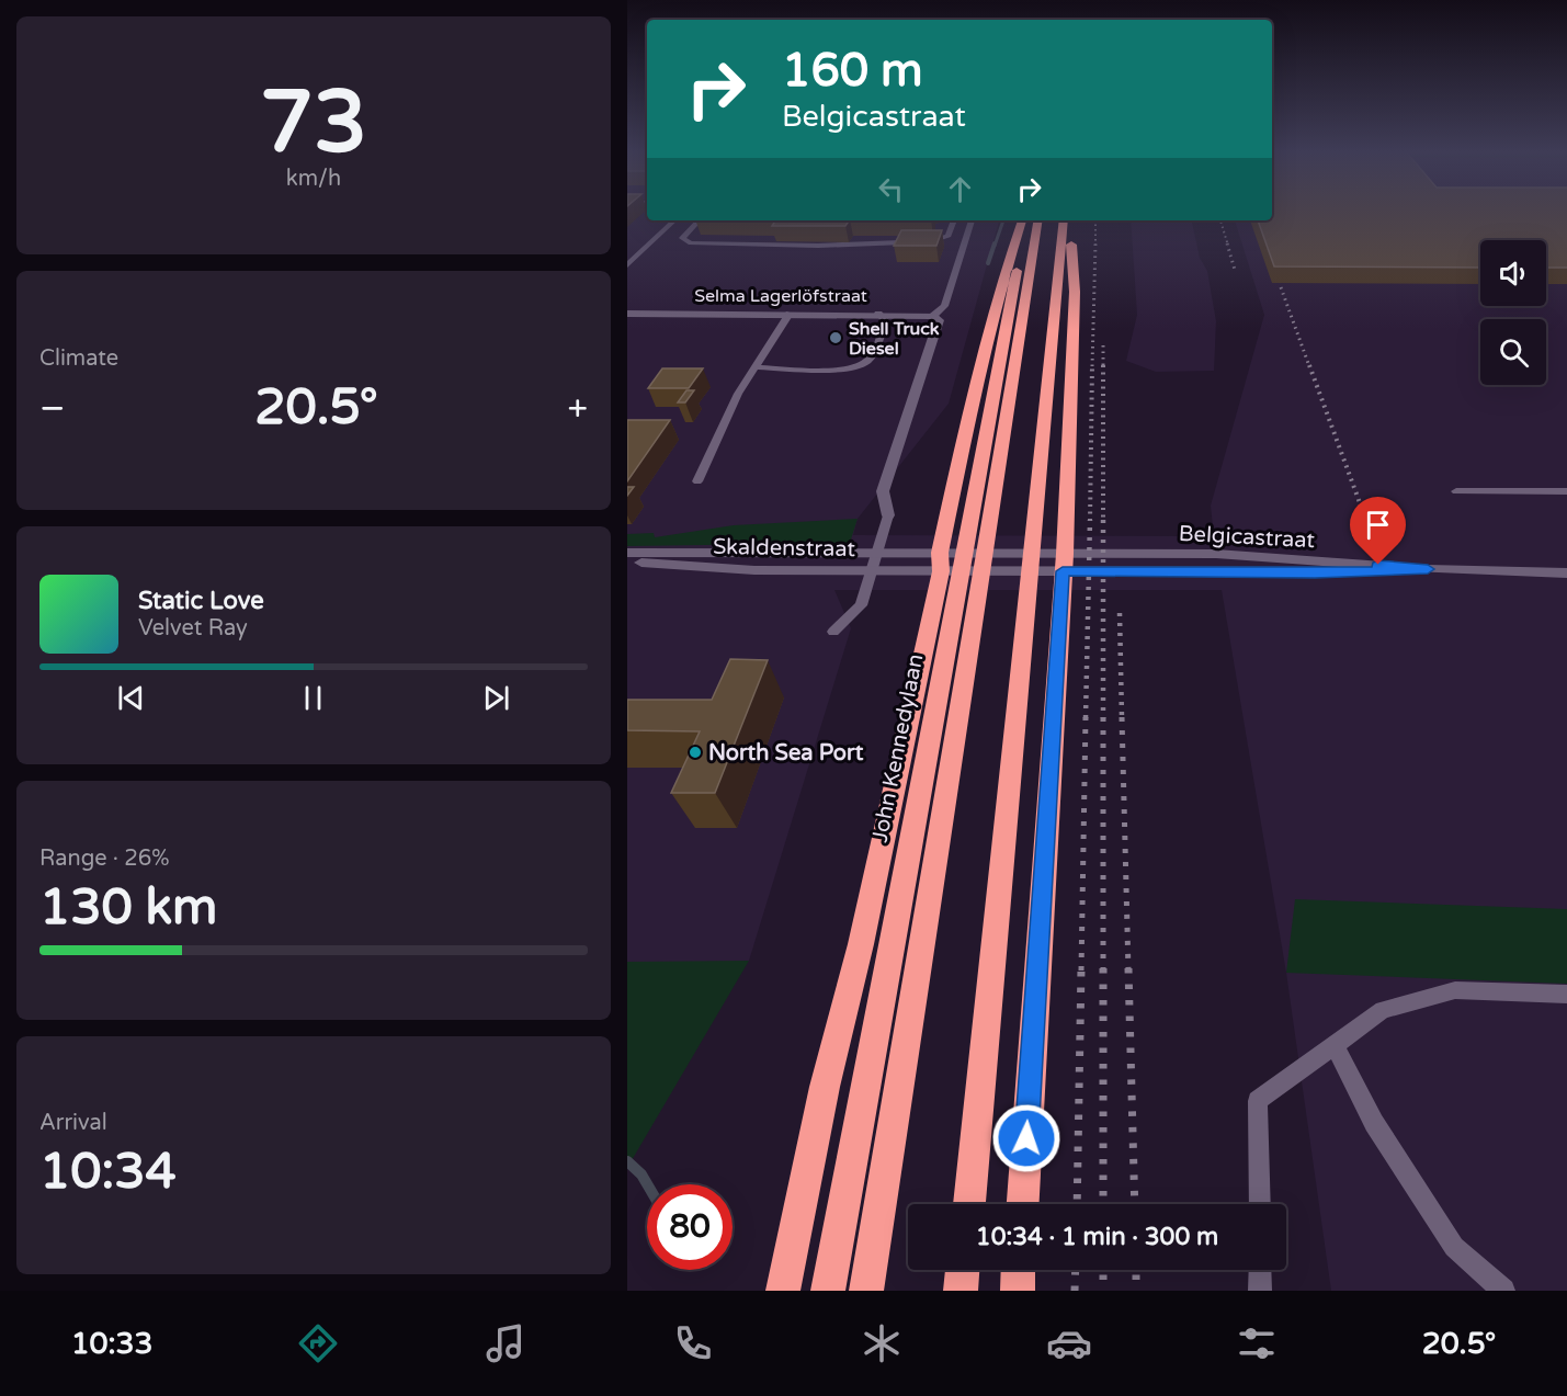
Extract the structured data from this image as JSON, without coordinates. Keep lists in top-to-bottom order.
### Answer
{
  "streets": {
    "highway": ["John Kennedylaan"],
    "street": ["Selma Lagerlöfstraat", "Belgicastraat", "Skaldenstraat"]
  },
  "places": ["Shell Truck Diesel", "North Sea Port"],
  "page": {
    "tile": [
      ["73", "km/h"],
      "Climate",
      ["Range · 26%", "130 km"],
      ["Arrival", "10:34"]
    ],
    "turn": ["160 m", "Belgicastraat"],
    "heat": ["−", "20.5°", "+"],
    "song": ["Static Love", "Velvet Ray"],
    "limit": "80",
    "trip": "10:34 · 1 min · 300 m",
    "tabs": ["10:33", "20.5°"]
  }
}
